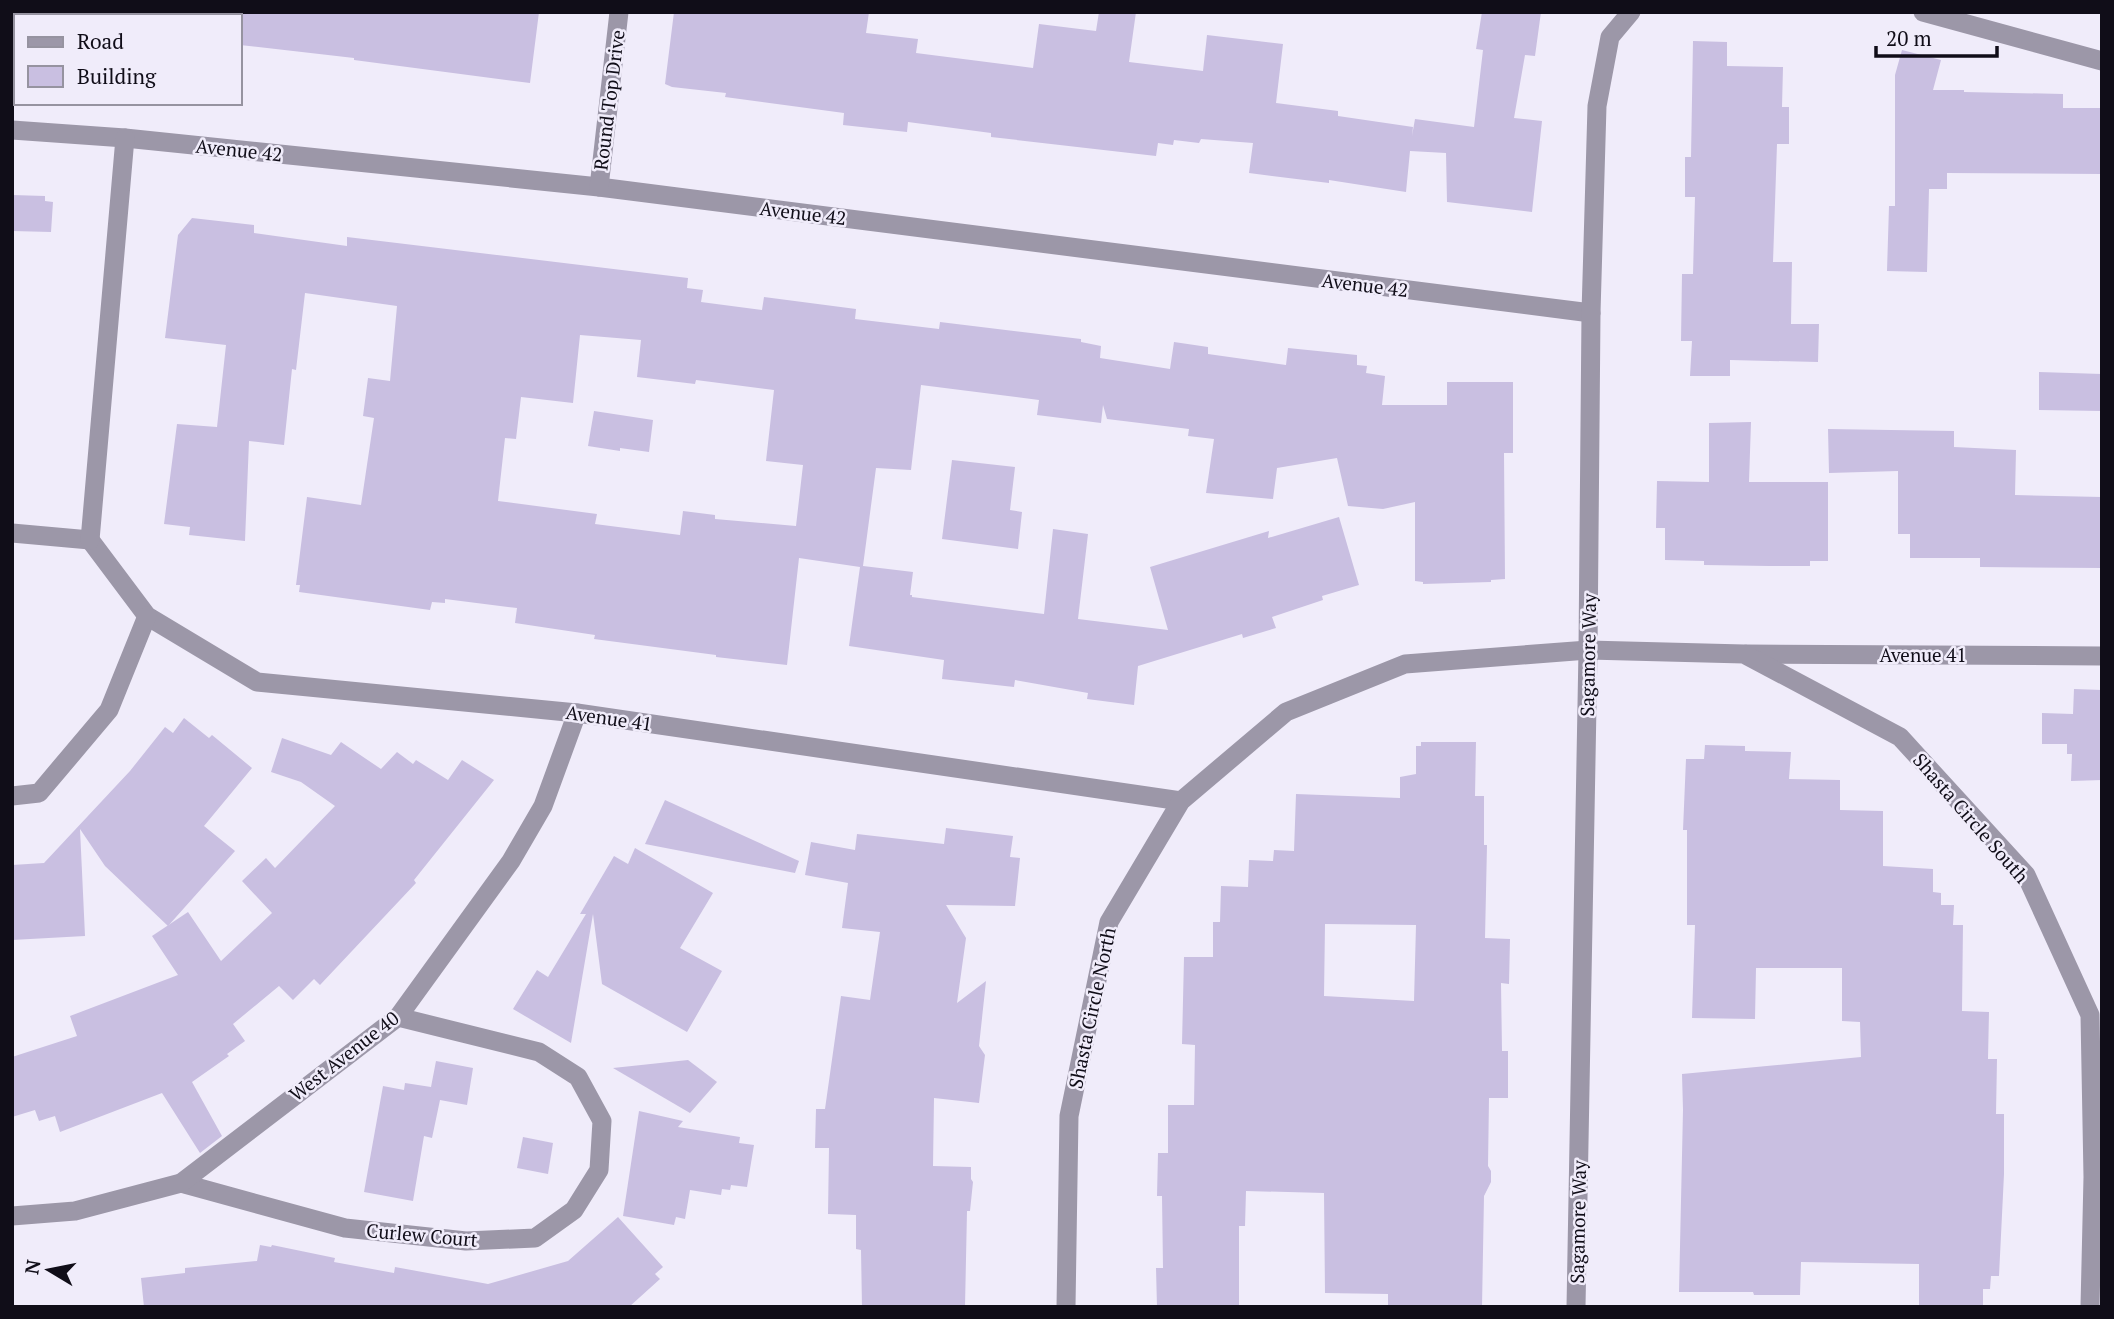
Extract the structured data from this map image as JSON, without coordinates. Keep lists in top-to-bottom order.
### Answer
{
  "streets": {
    "street": [
      "Round Top Drive",
      "Avenue 42",
      "Sagamore Way",
      "Avenue 41",
      "Shasta Circle South",
      "Shasta Circle North",
      "West Avenue 40",
      "Curlew Court"
    ]
  },
  "crossings": [
    ["Round Top Drive", "Avenue 42"],
    ["Avenue 42", "Sagamore Way"],
    ["Sagamore Way", "Shasta Circle South"],
    ["Sagamore Way", "Shasta Circle North"],
    ["Avenue 41", "Shasta Circle South"],
    ["Avenue 41", "Shasta Circle North"],
    ["Avenue 41", "West Avenue 40"],
    ["Shasta Circle South", "Shasta Circle North"],
    ["West Avenue 40", "Curlew Court"]
  ],
  "legend": ["Road", "Building"],
  "scale_bar": "20 m",
  "north": "left"
}
